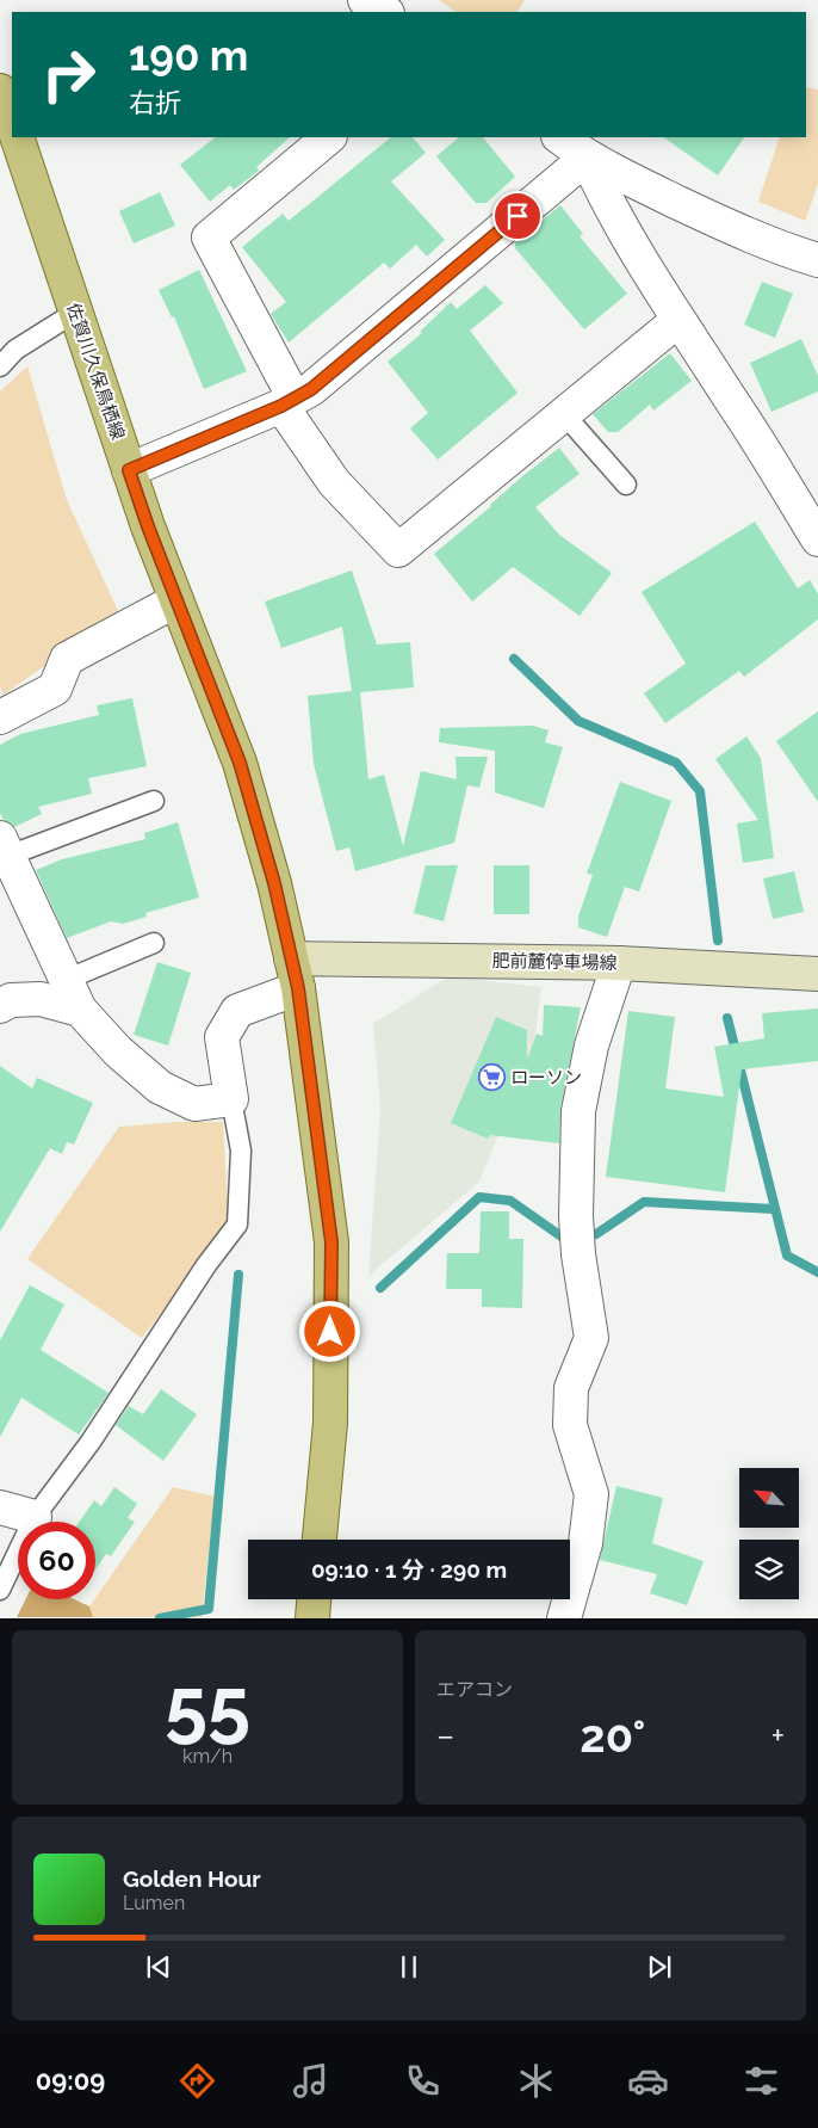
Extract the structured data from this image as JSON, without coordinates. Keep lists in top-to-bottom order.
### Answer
{
  "streets": {
    "main road": ["佐賀川久保鳥栖線", "肥前麓停車場線"]
  },
  "crossings": [
    ["佐賀川久保鳥栖線", "肥前麓停車場線"]
  ],
  "places": {
    "supermarket": ["ローソン"]
  },
  "north": "top left",
  "page": {
    "turn": ["190 m", "右折"],
    "limit": "60",
    "trip": "09:10 · 1 分 · 290 m",
    "tile": [
      ["55", "km/h"],
      "エアコン"
    ],
    "heat": ["−", "20°", "+"],
    "song": ["Golden Hour", "Lumen"],
    "tabs": "09:09"
  }
}
